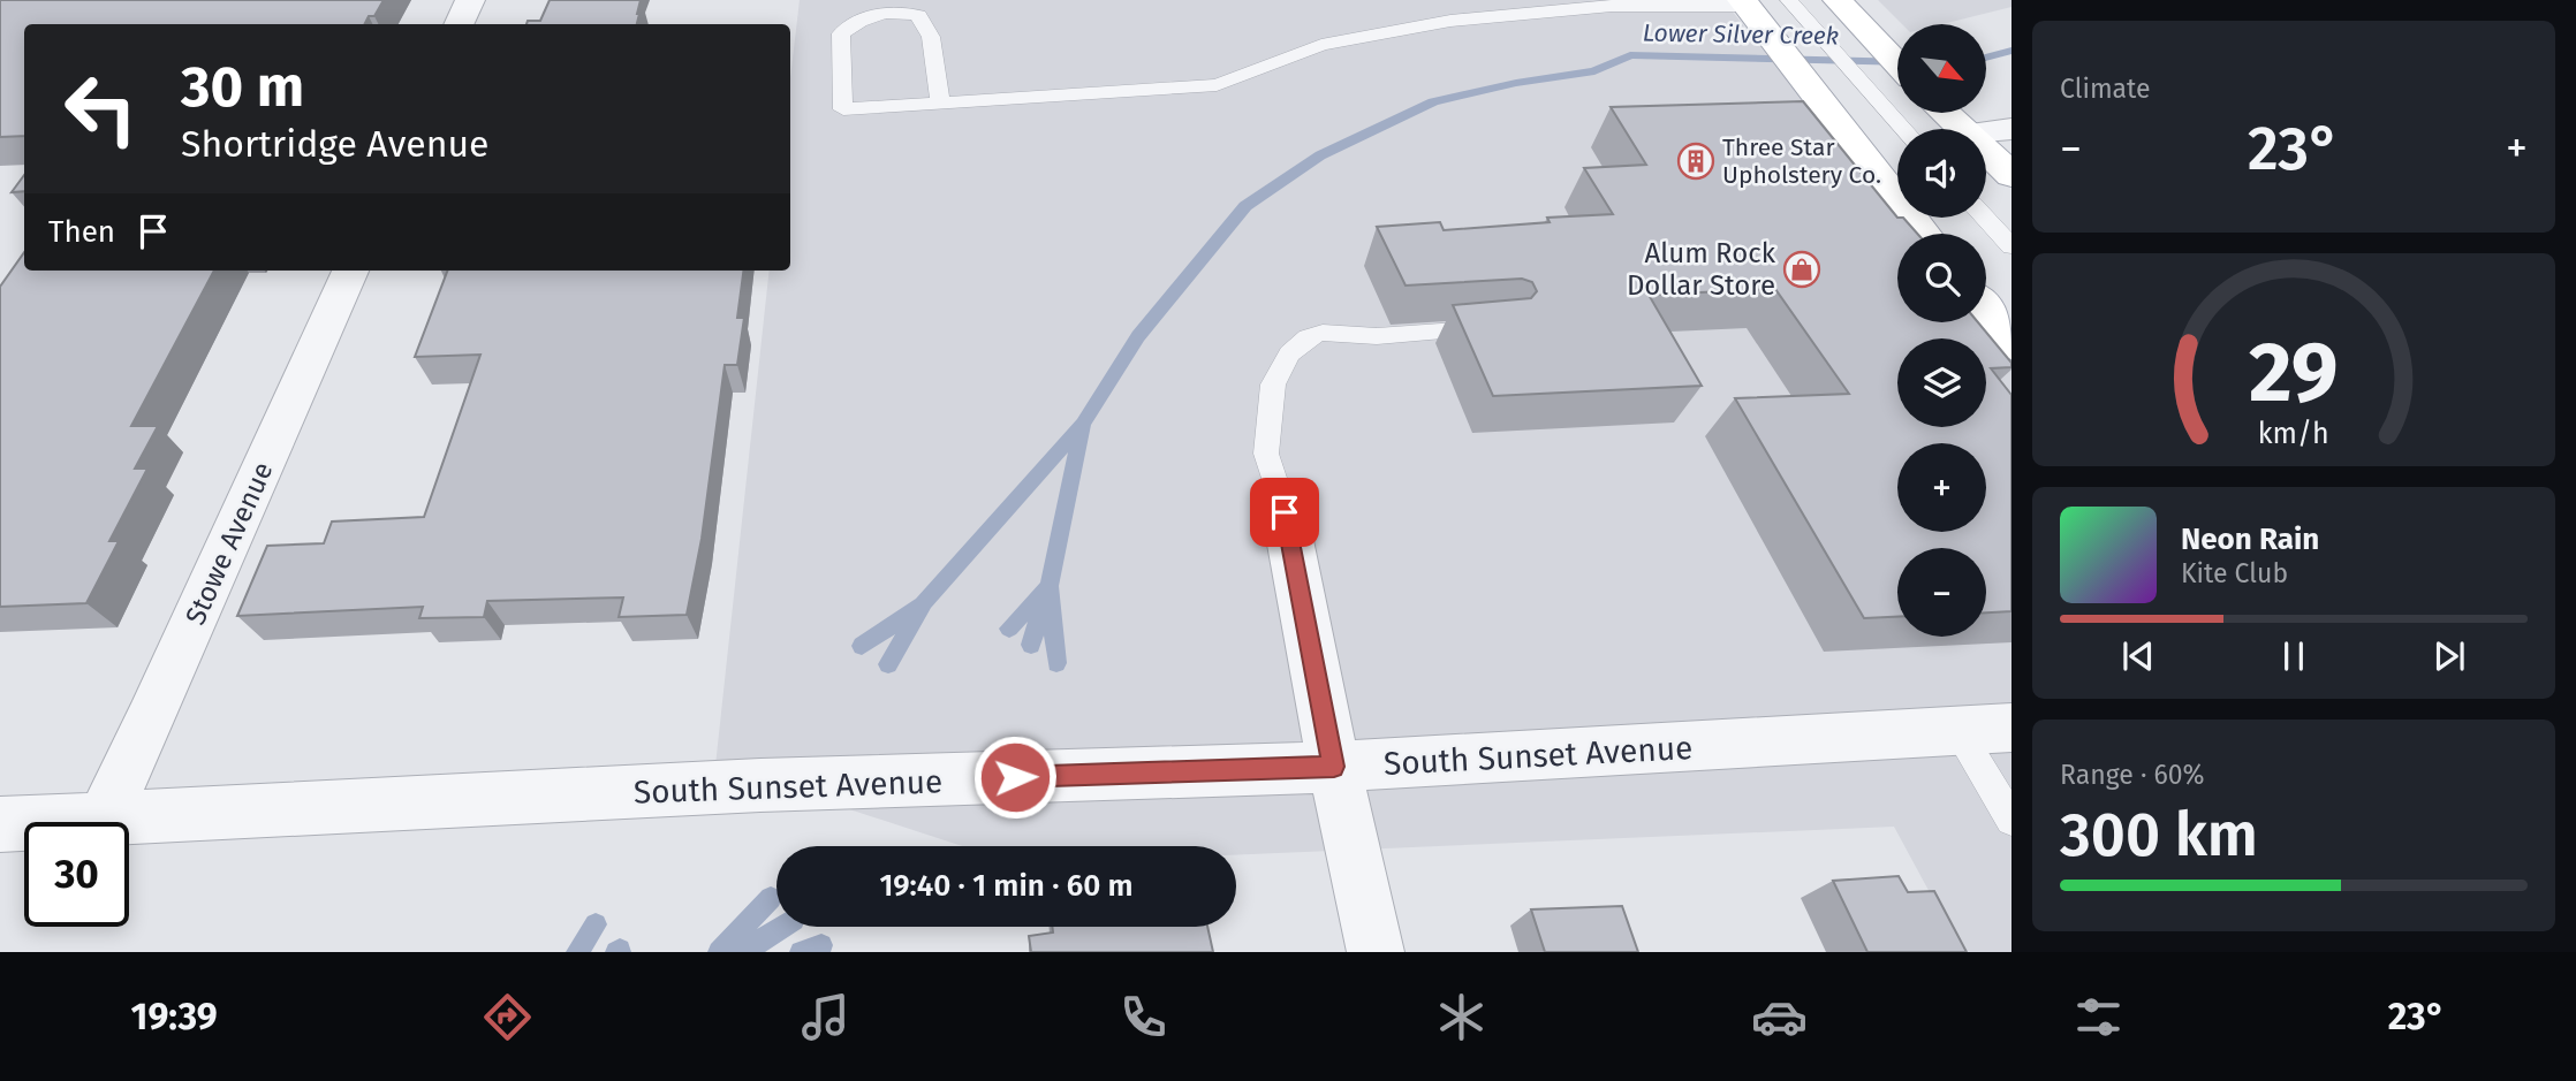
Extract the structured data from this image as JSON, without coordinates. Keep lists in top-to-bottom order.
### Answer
{
  "streets": {
    "street": ["Stowe Avenue", "South Sunset Avenue"]
  },
  "crossings": [
    ["Stowe Avenue", "South Sunset Avenue"]
  ],
  "water": ["Lower Silver Creek"],
  "places": {
    "building": ["Three Star Upholstery Co."],
    "shop": ["Alum Rock Dollar Store"]
  },
  "north": "bottom right",
  "page": {
    "tile": [
      "Climate",
      ["Range · 60%", "300 km"]
    ],
    "map_buttons": ["+", "−"],
    "turn": ["30 m", "Shortridge Avenue"],
    "heat": ["−", "23°", "+"],
    "then": "Then",
    "song": ["Neon Rain", "Kite Club"],
    "limit": "30",
    "trip": "19:40 · 1 min · 60 m",
    "tabs": ["19:39", "23°"],
    "gauge": ["29", "km/h"]
  }
}
